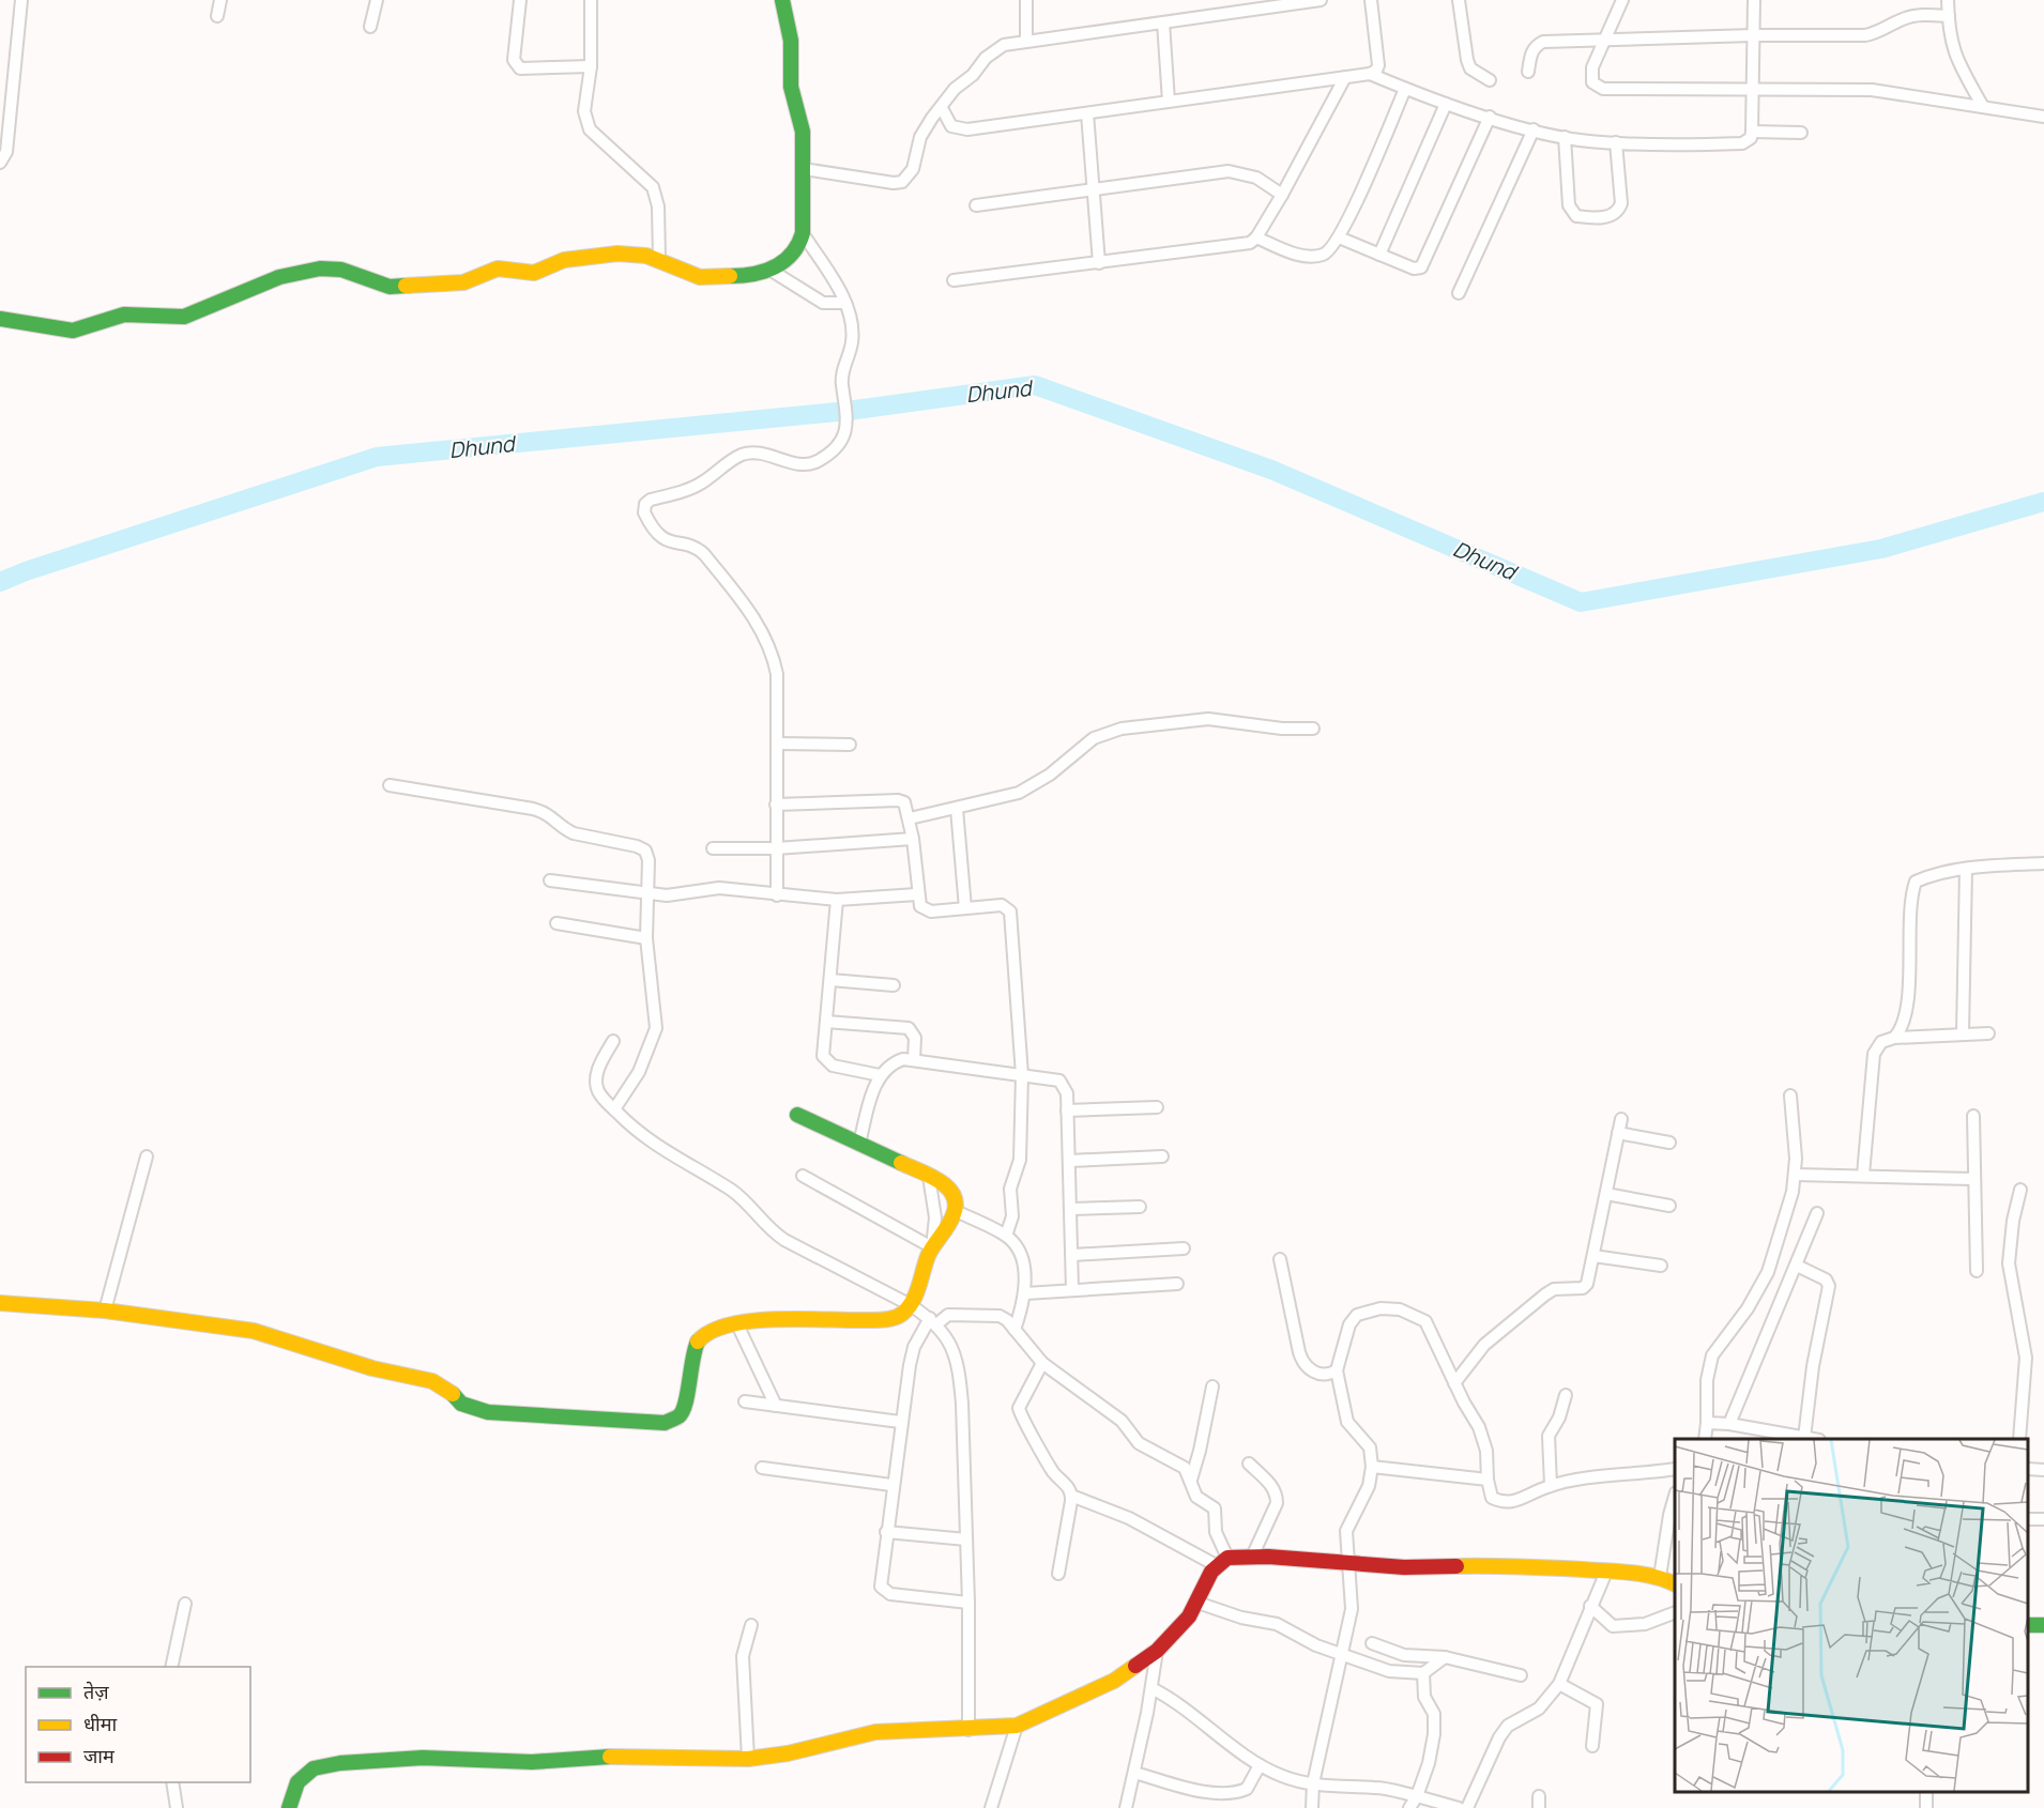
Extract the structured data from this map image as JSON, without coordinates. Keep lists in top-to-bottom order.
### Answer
{
  "water": ["Dhund"],
  "legend": ["तेज़", "धीमा", "जाम"]
}
